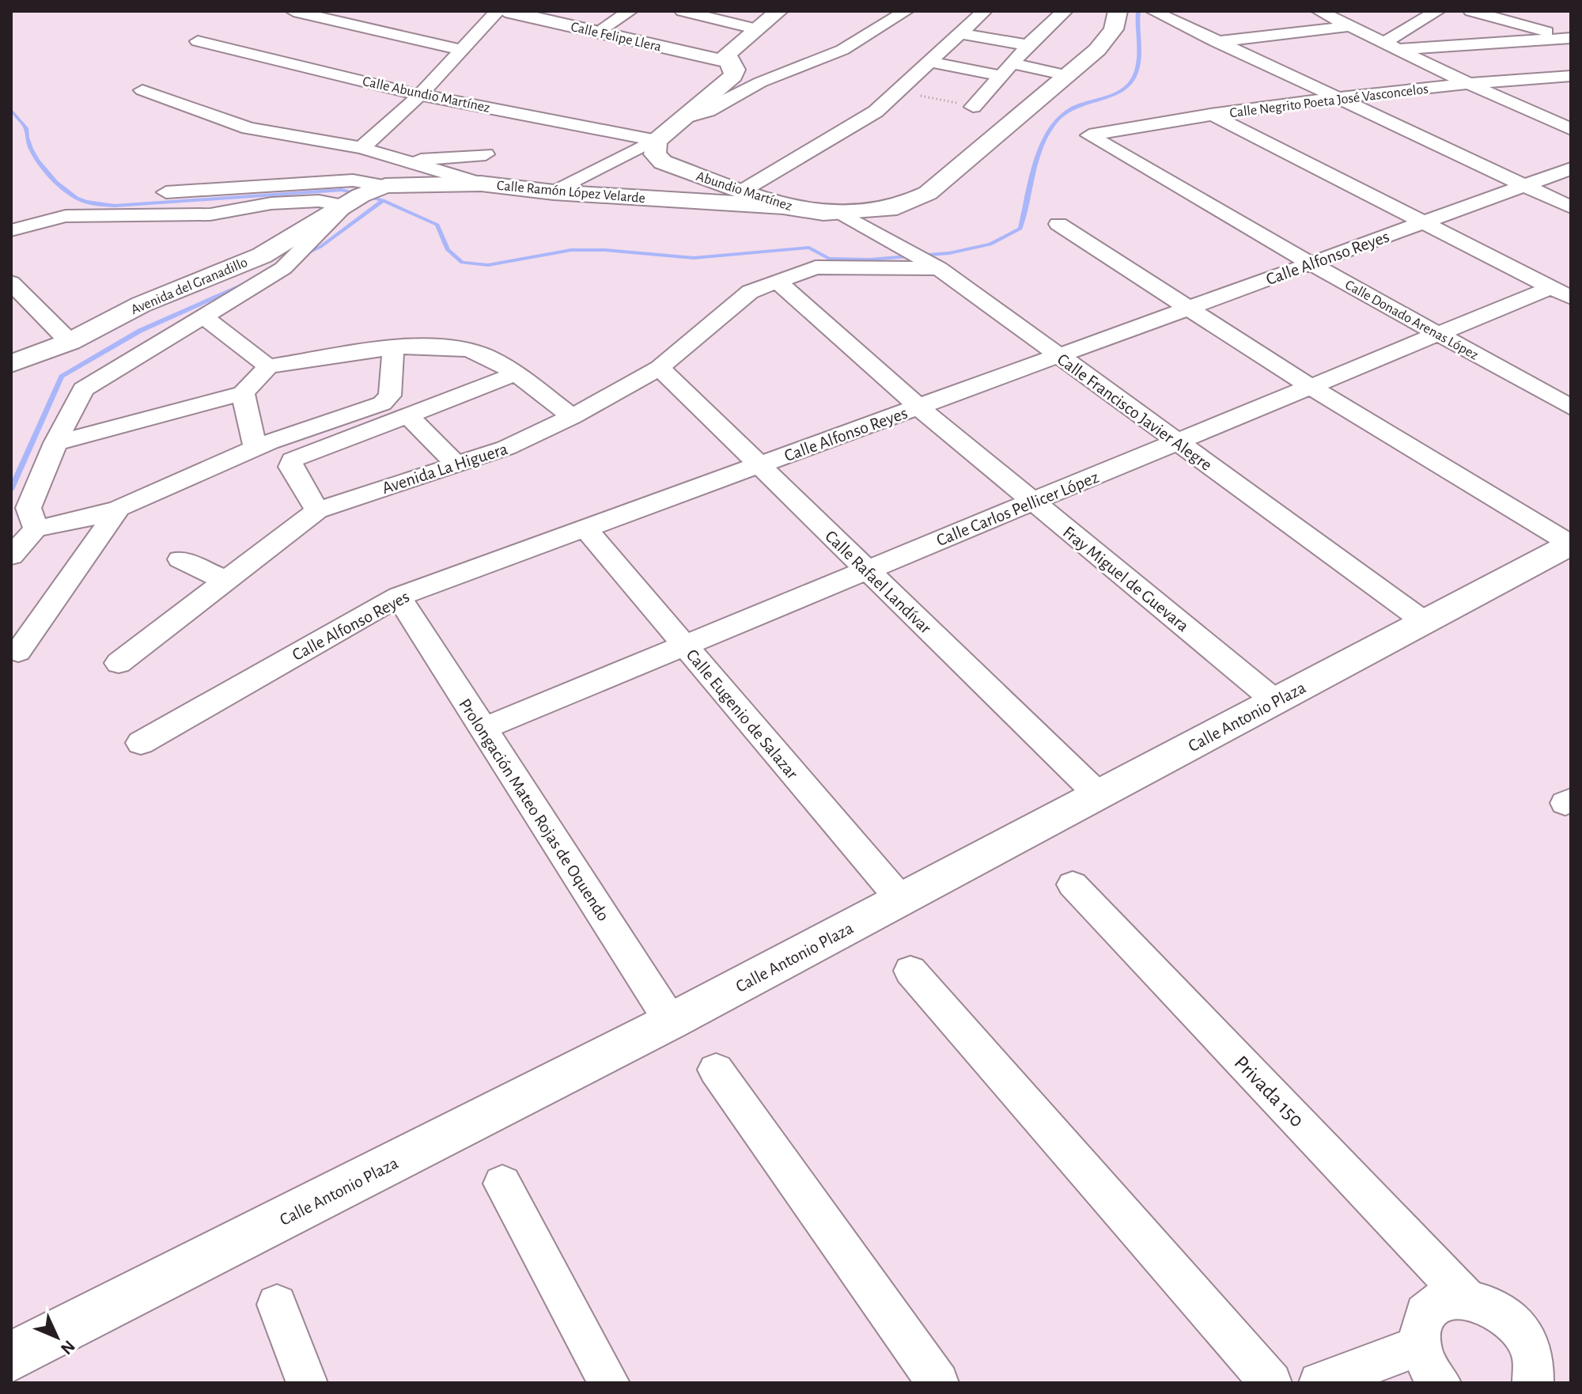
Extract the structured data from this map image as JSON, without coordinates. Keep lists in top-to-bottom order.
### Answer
{
  "streets": {
    "street": [
      "Calle Felipe Llera",
      "Calle Abundio Martínez",
      "Calle Negrito Poeta José Vasconcelos",
      "Abundio Martínez",
      "Calle Ramón López Velarde",
      "Calle Alfonso Reyes",
      "Avenida del Granadillo",
      "Calle Donado Arenas López",
      "Calle Francisco Javier Alegre",
      "Avenida La Higuera",
      "Calle Carlos Pellicer López",
      "Fray Miguel de Guevara",
      "Calle Rafael Landívar",
      "Calle Eugenio de Salazar",
      "Calle Antonio Plaza",
      "Prolongación Mateo Rojas de Oquendo",
      "Privada 150"
    ]
  },
  "crossings": [
    ["Calle Abundio Martínez", "Abundio Martínez"],
    ["Calle Negrito Poeta José Vasconcelos", "Calle Donado Arenas López"],
    ["Abundio Martínez", "Calle Ramón López Velarde"],
    ["Abundio Martínez", "Calle Francisco Javier Alegre"],
    ["Calle Ramón López Velarde", "Avenida del Granadillo"],
    ["Calle Alfonso Reyes", "Calle Donado Arenas López"],
    ["Calle Alfonso Reyes", "Calle Francisco Javier Alegre"],
    ["Calle Alfonso Reyes", "Fray Miguel de Guevara"],
    ["Calle Alfonso Reyes", "Calle Rafael Landívar"],
    ["Calle Alfonso Reyes", "Calle Eugenio de Salazar"],
    ["Calle Alfonso Reyes", "Prolongación Mateo Rojas de Oquendo"],
    ["Calle Donado Arenas López", "Calle Carlos Pellicer López"],
    ["Calle Francisco Javier Alegre", "Avenida La Higuera"],
    ["Calle Francisco Javier Alegre", "Calle Carlos Pellicer López"],
    ["Calle Francisco Javier Alegre", "Calle Antonio Plaza"],
    ["Avenida La Higuera", "Fray Miguel de Guevara"],
    ["Avenida La Higuera", "Calle Rafael Landívar"],
    ["Calle Carlos Pellicer López", "Fray Miguel de Guevara"],
    ["Calle Carlos Pellicer López", "Calle Rafael Landívar"],
    ["Calle Carlos Pellicer López", "Calle Eugenio de Salazar"],
    ["Calle Carlos Pellicer López", "Prolongación Mateo Rojas de Oquendo"],
    ["Fray Miguel de Guevara", "Calle Antonio Plaza"],
    ["Calle Rafael Landívar", "Calle Antonio Plaza"],
    ["Calle Eugenio de Salazar", "Calle Antonio Plaza"],
    ["Calle Antonio Plaza", "Prolongación Mateo Rojas de Oquendo"]
  ],
  "north": "bottom right"
}
